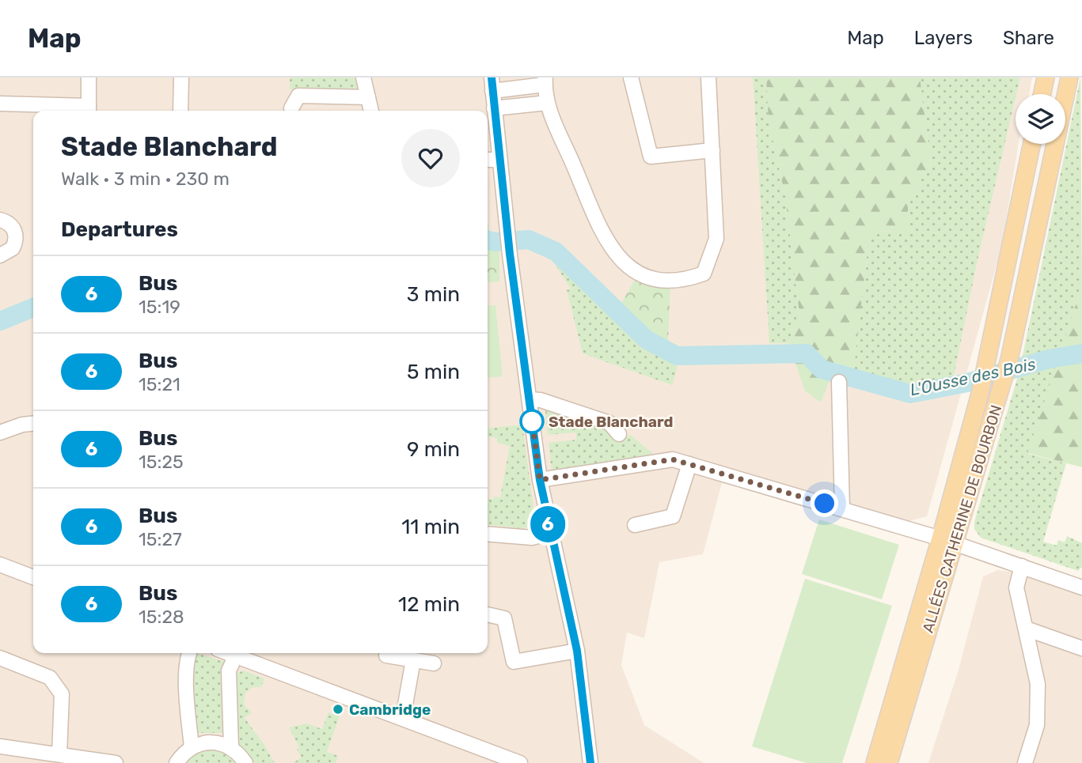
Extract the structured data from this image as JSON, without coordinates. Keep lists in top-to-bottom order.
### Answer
{
  "streets": {
    "main road": ["ALLÉES CATHERINE DE BOURBON"]
  },
  "water": ["L'Ousse des Bois"],
  "places": ["Stade Blanchard", "Cambridge"],
  "lines": ["bus line 6"],
  "page": {
    "header": "Map",
    "nav": ["Map", "Layers", "Share"],
    "on_map": "6",
    "heading": [
      ["Stade Blanchard", "Walk · 3 min · 230 m"],
      "Departures"
    ],
    "list": [
      {
        "mark": "6",
        "name": "Bus",
        "note": "15:19",
        "value": "3 min"
      },
      {
        "mark": "6",
        "name": "Bus",
        "note": "15:21",
        "value": "5 min"
      },
      {
        "mark": "6",
        "name": "Bus",
        "note": "15:25",
        "value": "9 min"
      },
      {
        "mark": "6",
        "name": "Bus",
        "note": "15:27",
        "value": "11 min"
      },
      {
        "mark": "6",
        "name": "Bus",
        "note": "15:28",
        "value": "12 min"
      }
    ]
  }
}
